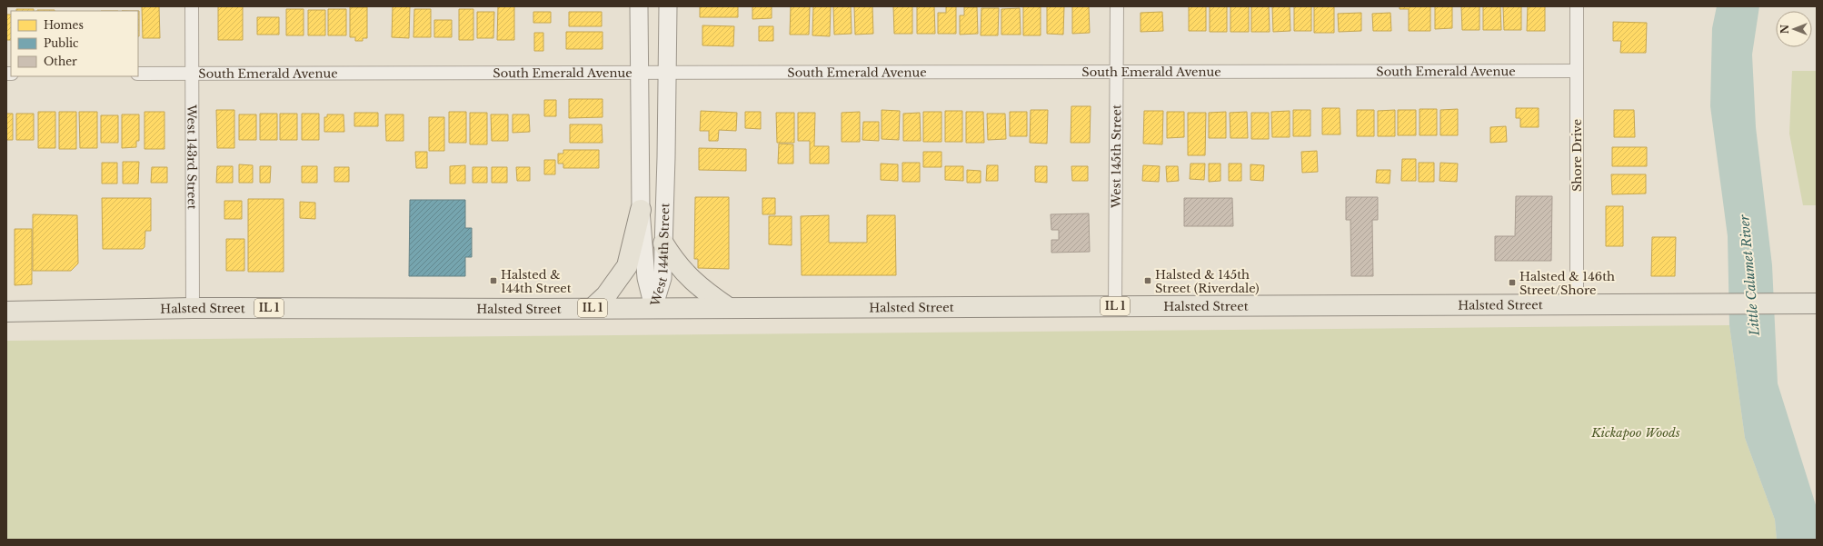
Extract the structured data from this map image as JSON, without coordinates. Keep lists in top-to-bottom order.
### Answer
{
  "streets": {
    "main road": ["Halsted Street", "IL 1"],
    "street": [
      "South Emerald Avenue",
      "Shore Drive",
      "West 145th Street",
      "West 143rd Street",
      "West 144th Street"
    ]
  },
  "crossings": [
    ["South Emerald Avenue", "Shore Drive"],
    ["South Emerald Avenue", "West 145th Street"],
    ["South Emerald Avenue", "West 143rd Street"],
    ["South Emerald Avenue", "West 144th Street"],
    ["Shore Drive", "Halsted Street"],
    ["West 145th Street", "Halsted Street"],
    ["West 143rd Street", "Halsted Street"],
    ["West 144th Street", "Halsted Street"]
  ],
  "water": ["Little Calumet River"],
  "parks": ["Kickapoo Woods"],
  "places": {
    "transit": ["Halsted & 144th Street", "Halsted & 145th Street (Riverdale)", "Halsted & 146th Street/Shore"]
  },
  "legend": ["Homes", "Public", "Other"],
  "north": "left"
}
